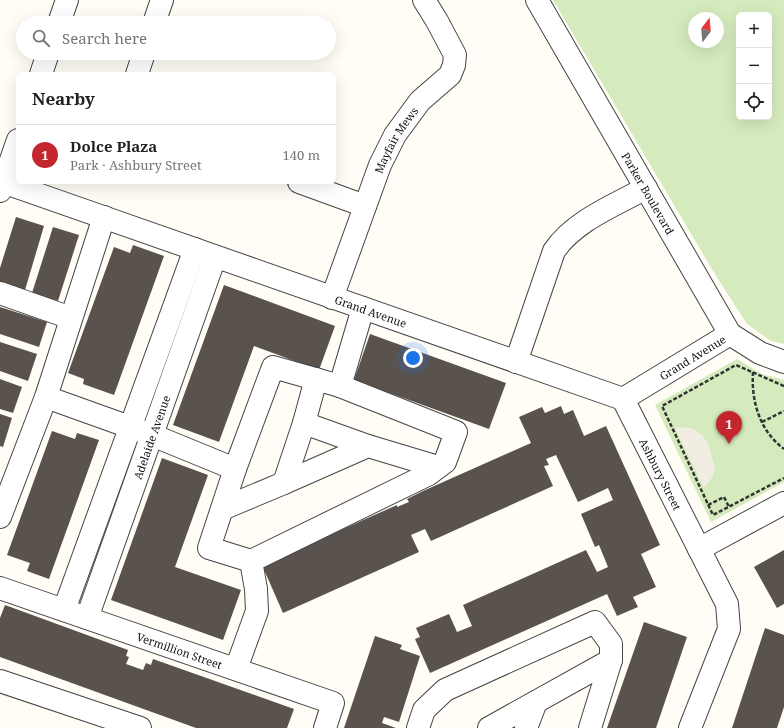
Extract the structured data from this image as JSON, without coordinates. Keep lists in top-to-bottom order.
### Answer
{
  "streets": {
    "street": [
      "Mayfair Mews",
      "Parker Boulevard",
      "Grand Avenue",
      "Adelaide Avenue",
      "Ashbury Street",
      "Vermillion Street"
    ]
  },
  "crossings": [
    ["Mayfair Mews", "Grand Avenue"],
    ["Parker Boulevard", "Grand Avenue"],
    ["Grand Avenue", "Adelaide Avenue"],
    ["Grand Avenue", "Ashbury Street"],
    ["Adelaide Avenue", "Vermillion Street"]
  ],
  "north": "top",
  "page": {
    "map_buttons": ["+", "−"],
    "search": "Search here",
    "heading": "Nearby",
    "list": [
      {
        "mark": "1",
        "name": "Dolce Plaza",
        "note": "Park · Ashbury Street",
        "value": "140 m"
      }
    ],
    "pins": "1"
  }
}
